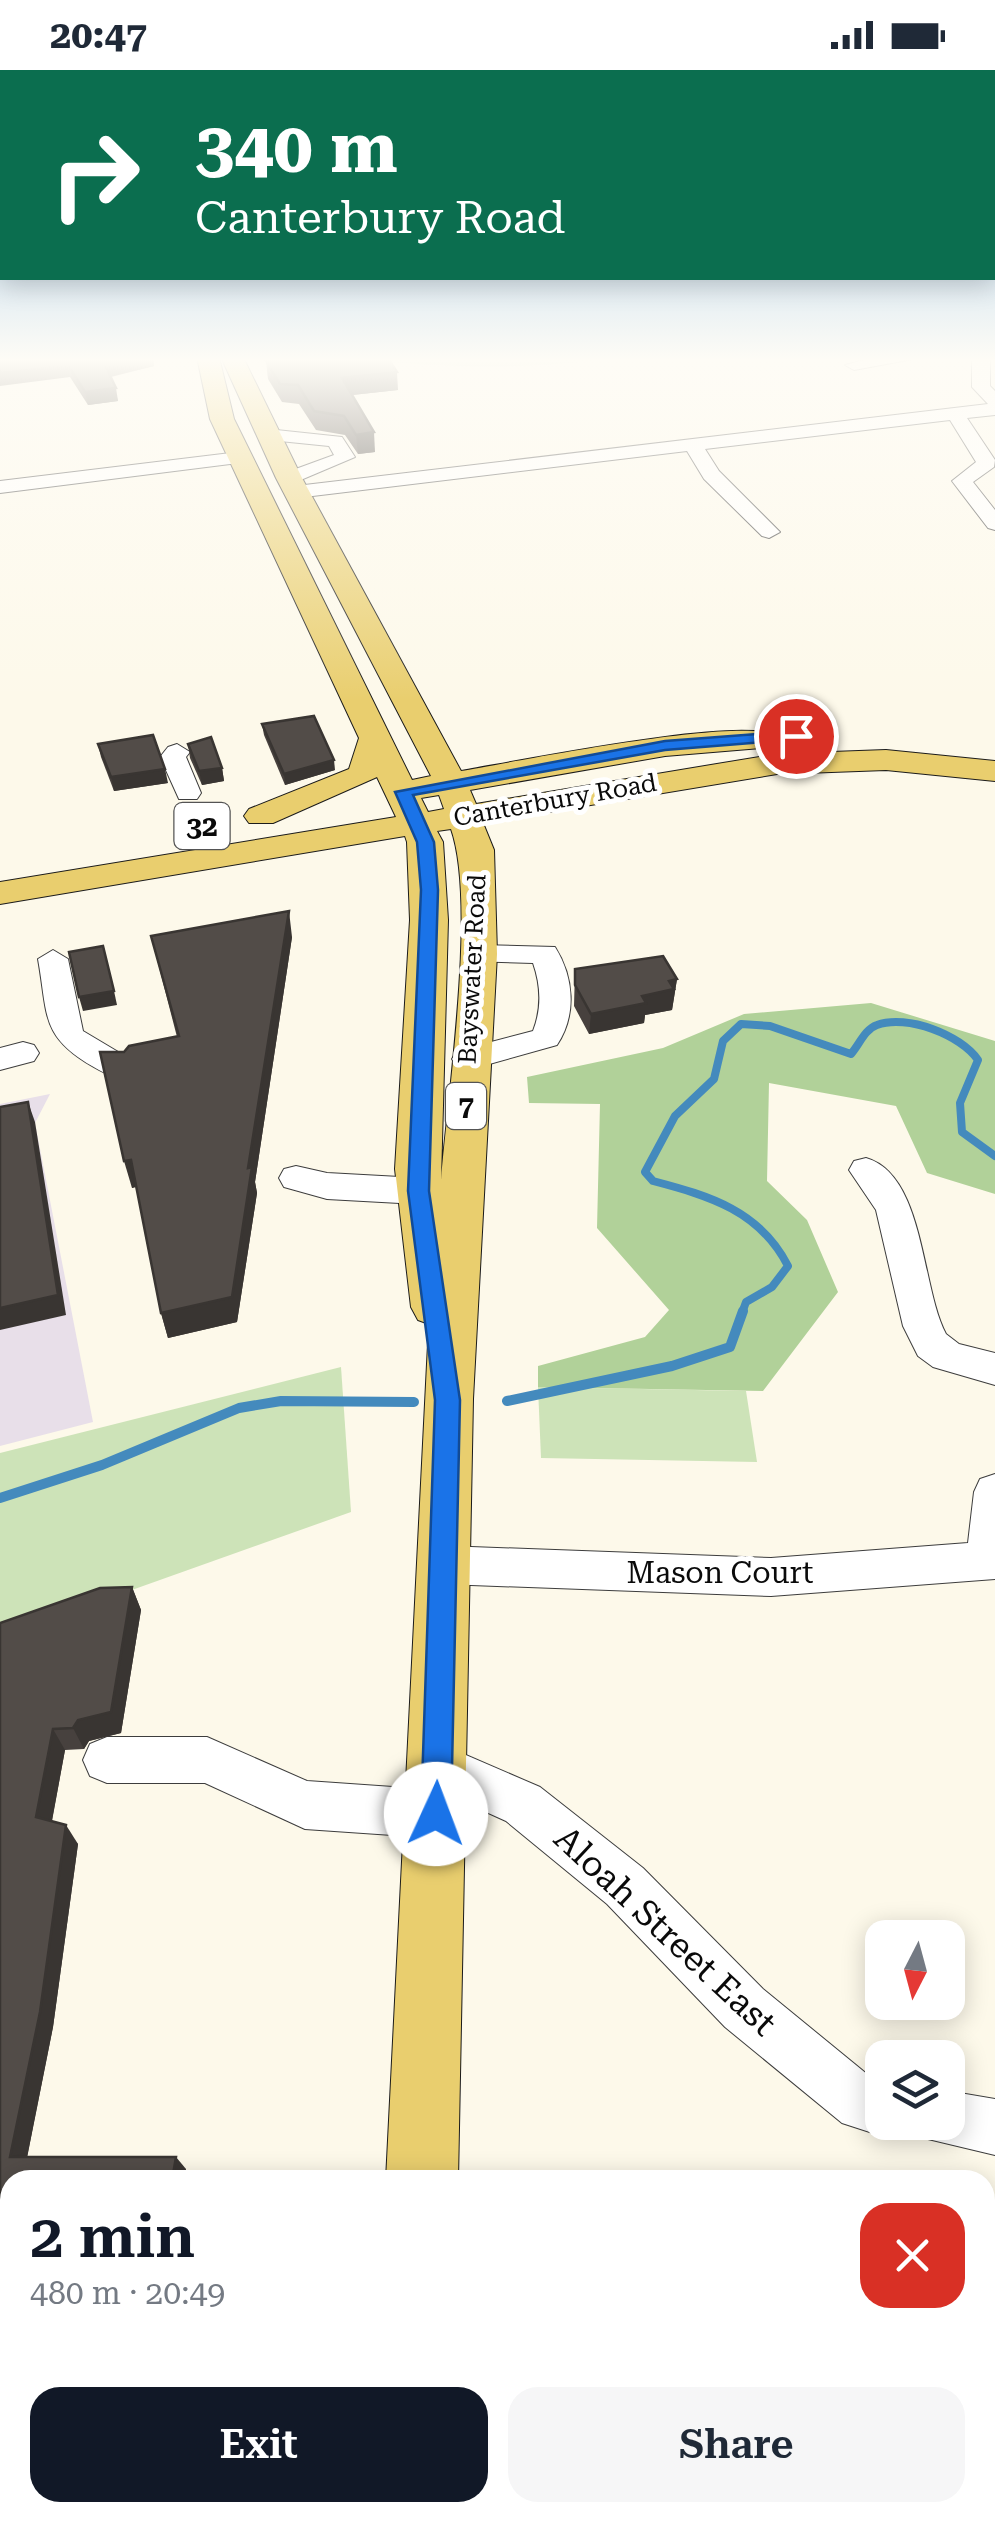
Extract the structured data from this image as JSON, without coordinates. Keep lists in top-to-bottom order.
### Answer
{
  "streets": {
    "main road": [
      "Canterbury Road",
      "32",
      "Bayswater Road",
      "7"
    ],
    "street": ["Mason Court", "Aloah Street East"]
  },
  "crossings": [
    ["Canterbury Road", "Bayswater Road"],
    ["Bayswater Road", "Mason Court"],
    ["Bayswater Road", "Aloah Street East"]
  ],
  "north": "bottom",
  "page": {
    "status": "20:47",
    "turn": ["340 m", "Canterbury Road"],
    "heading": ["2 min", "480 m · 20:49"],
    "buttons": ["Exit", "Share"]
  }
}
